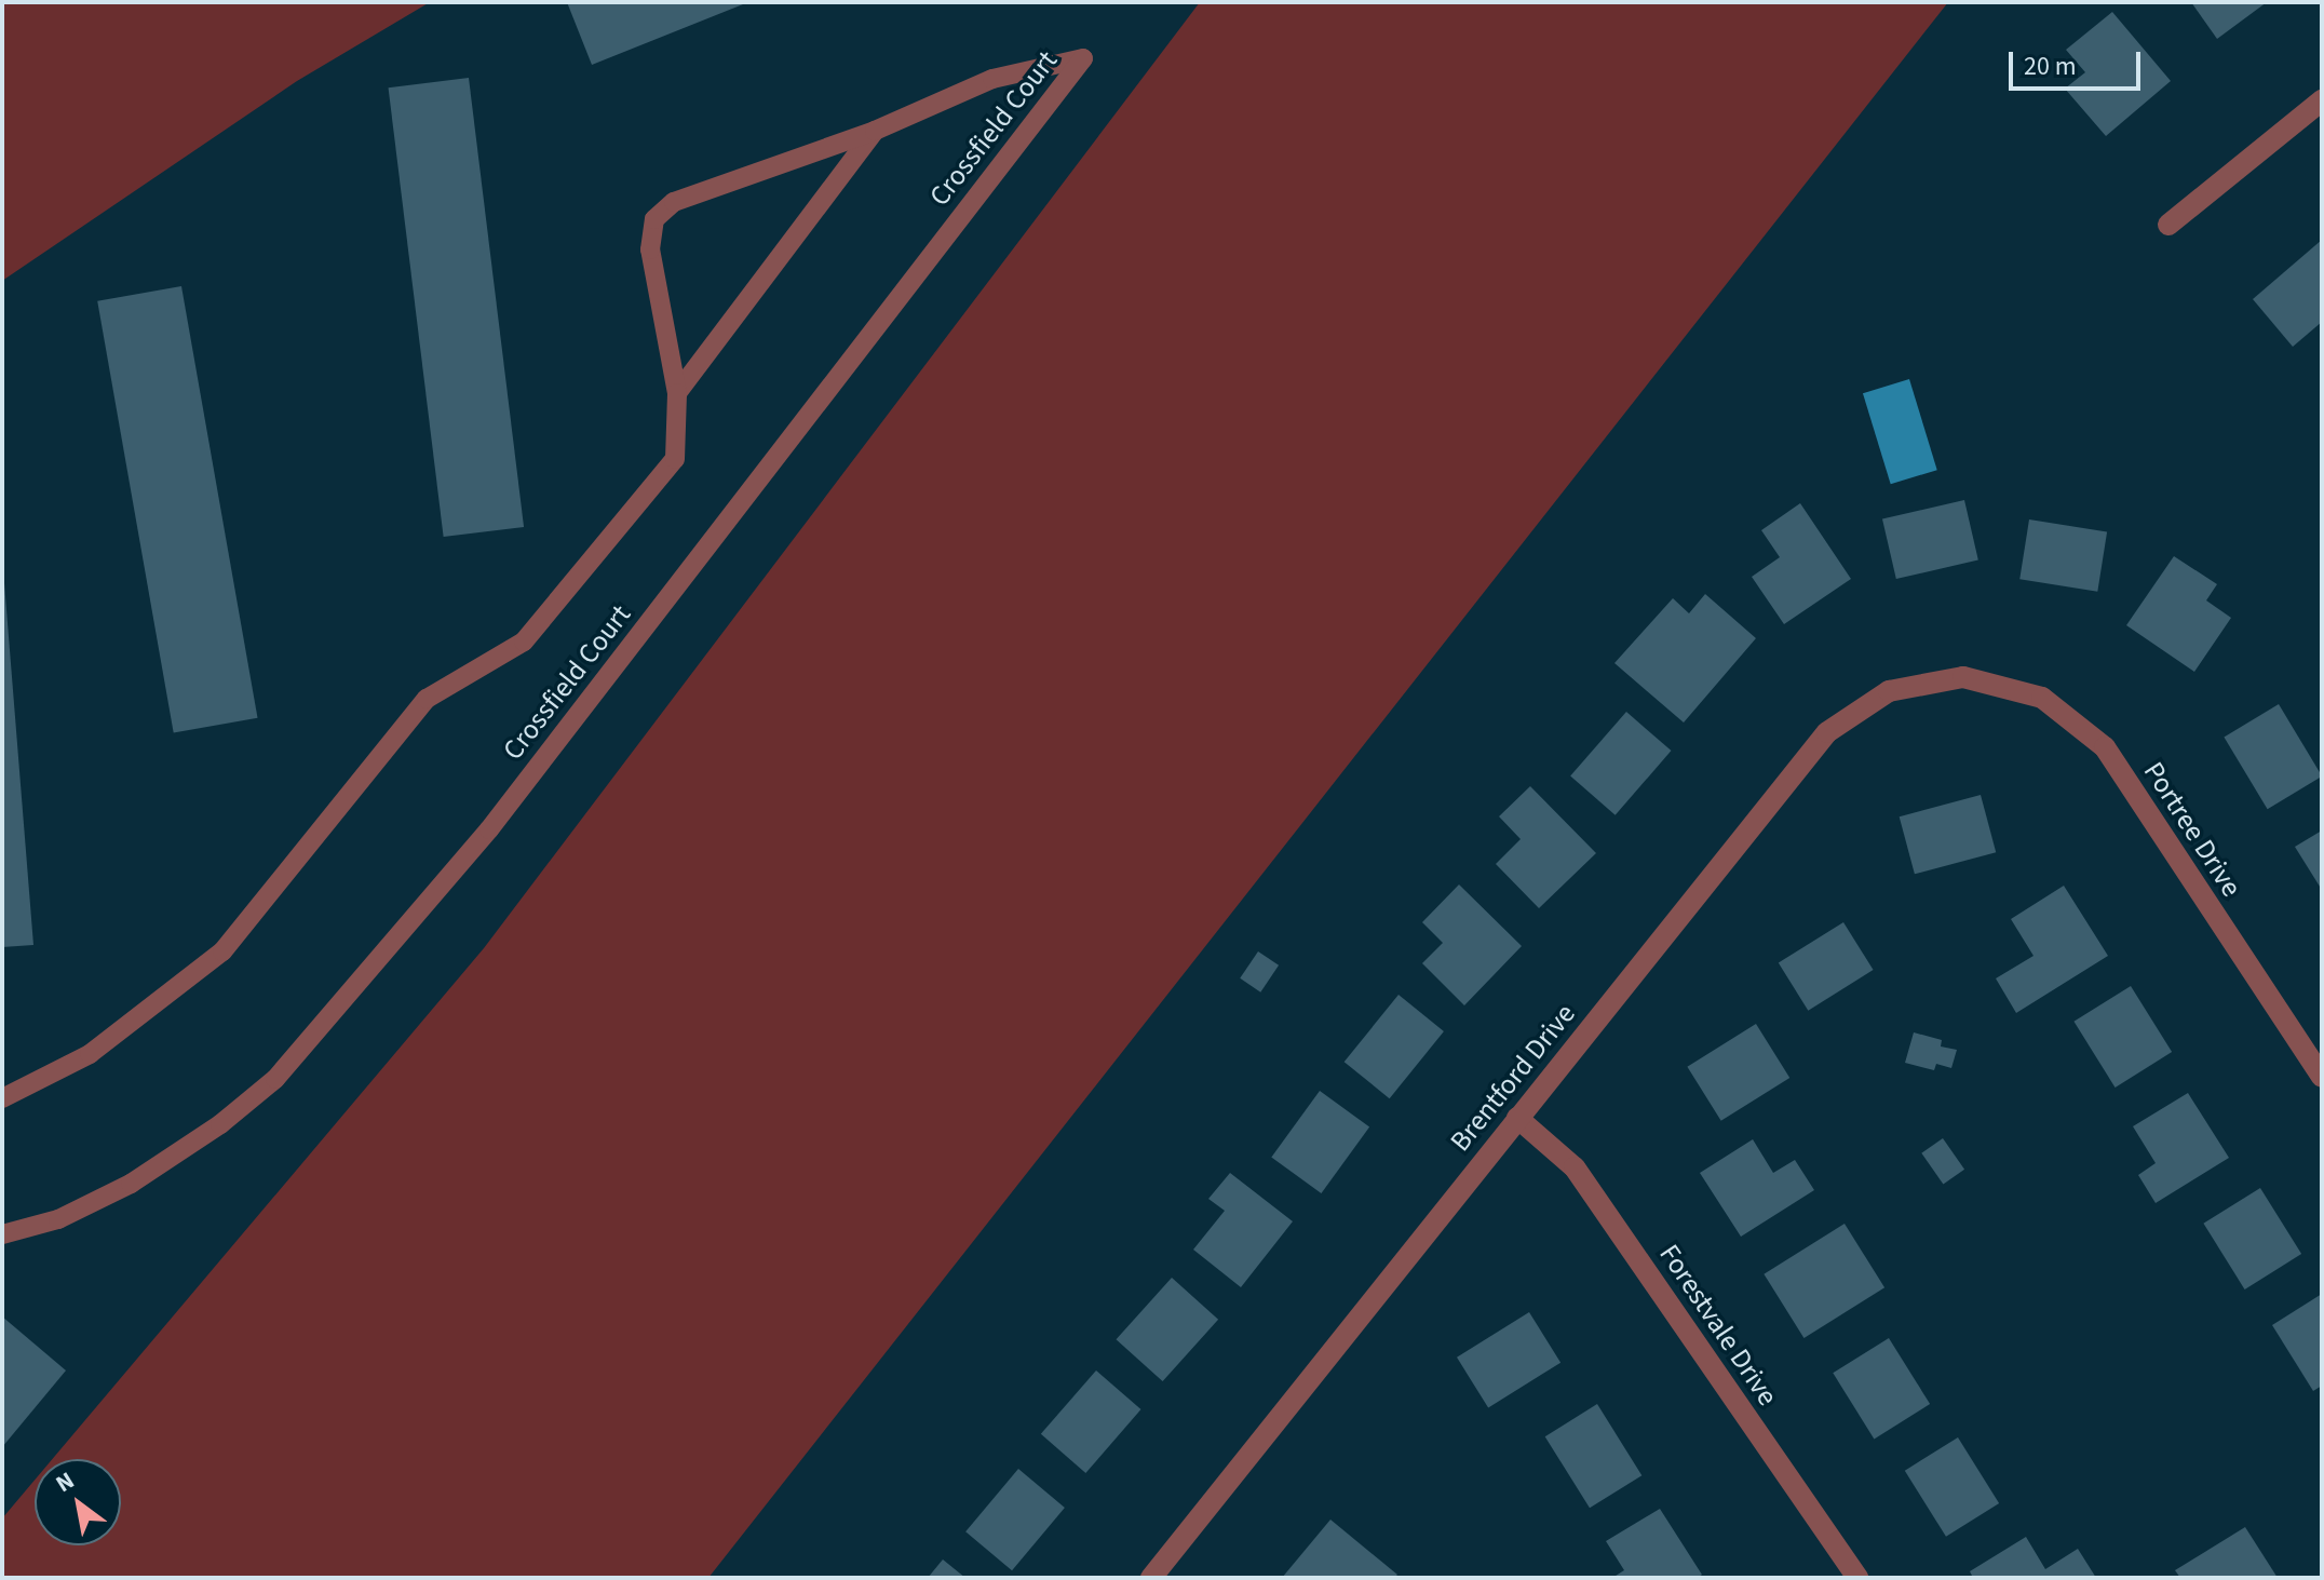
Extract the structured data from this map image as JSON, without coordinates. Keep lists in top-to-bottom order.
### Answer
{
  "streets": {
    "street": ["Portree Drive", "Brentford Drive", "Forestvale Drive"],
    "lane": ["Crossfield Court"]
  },
  "crossings": [
    ["Portree Drive", "Brentford Drive"],
    ["Brentford Drive", "Forestvale Drive"]
  ],
  "scale_bar": "20 m",
  "north": "top left"
}
